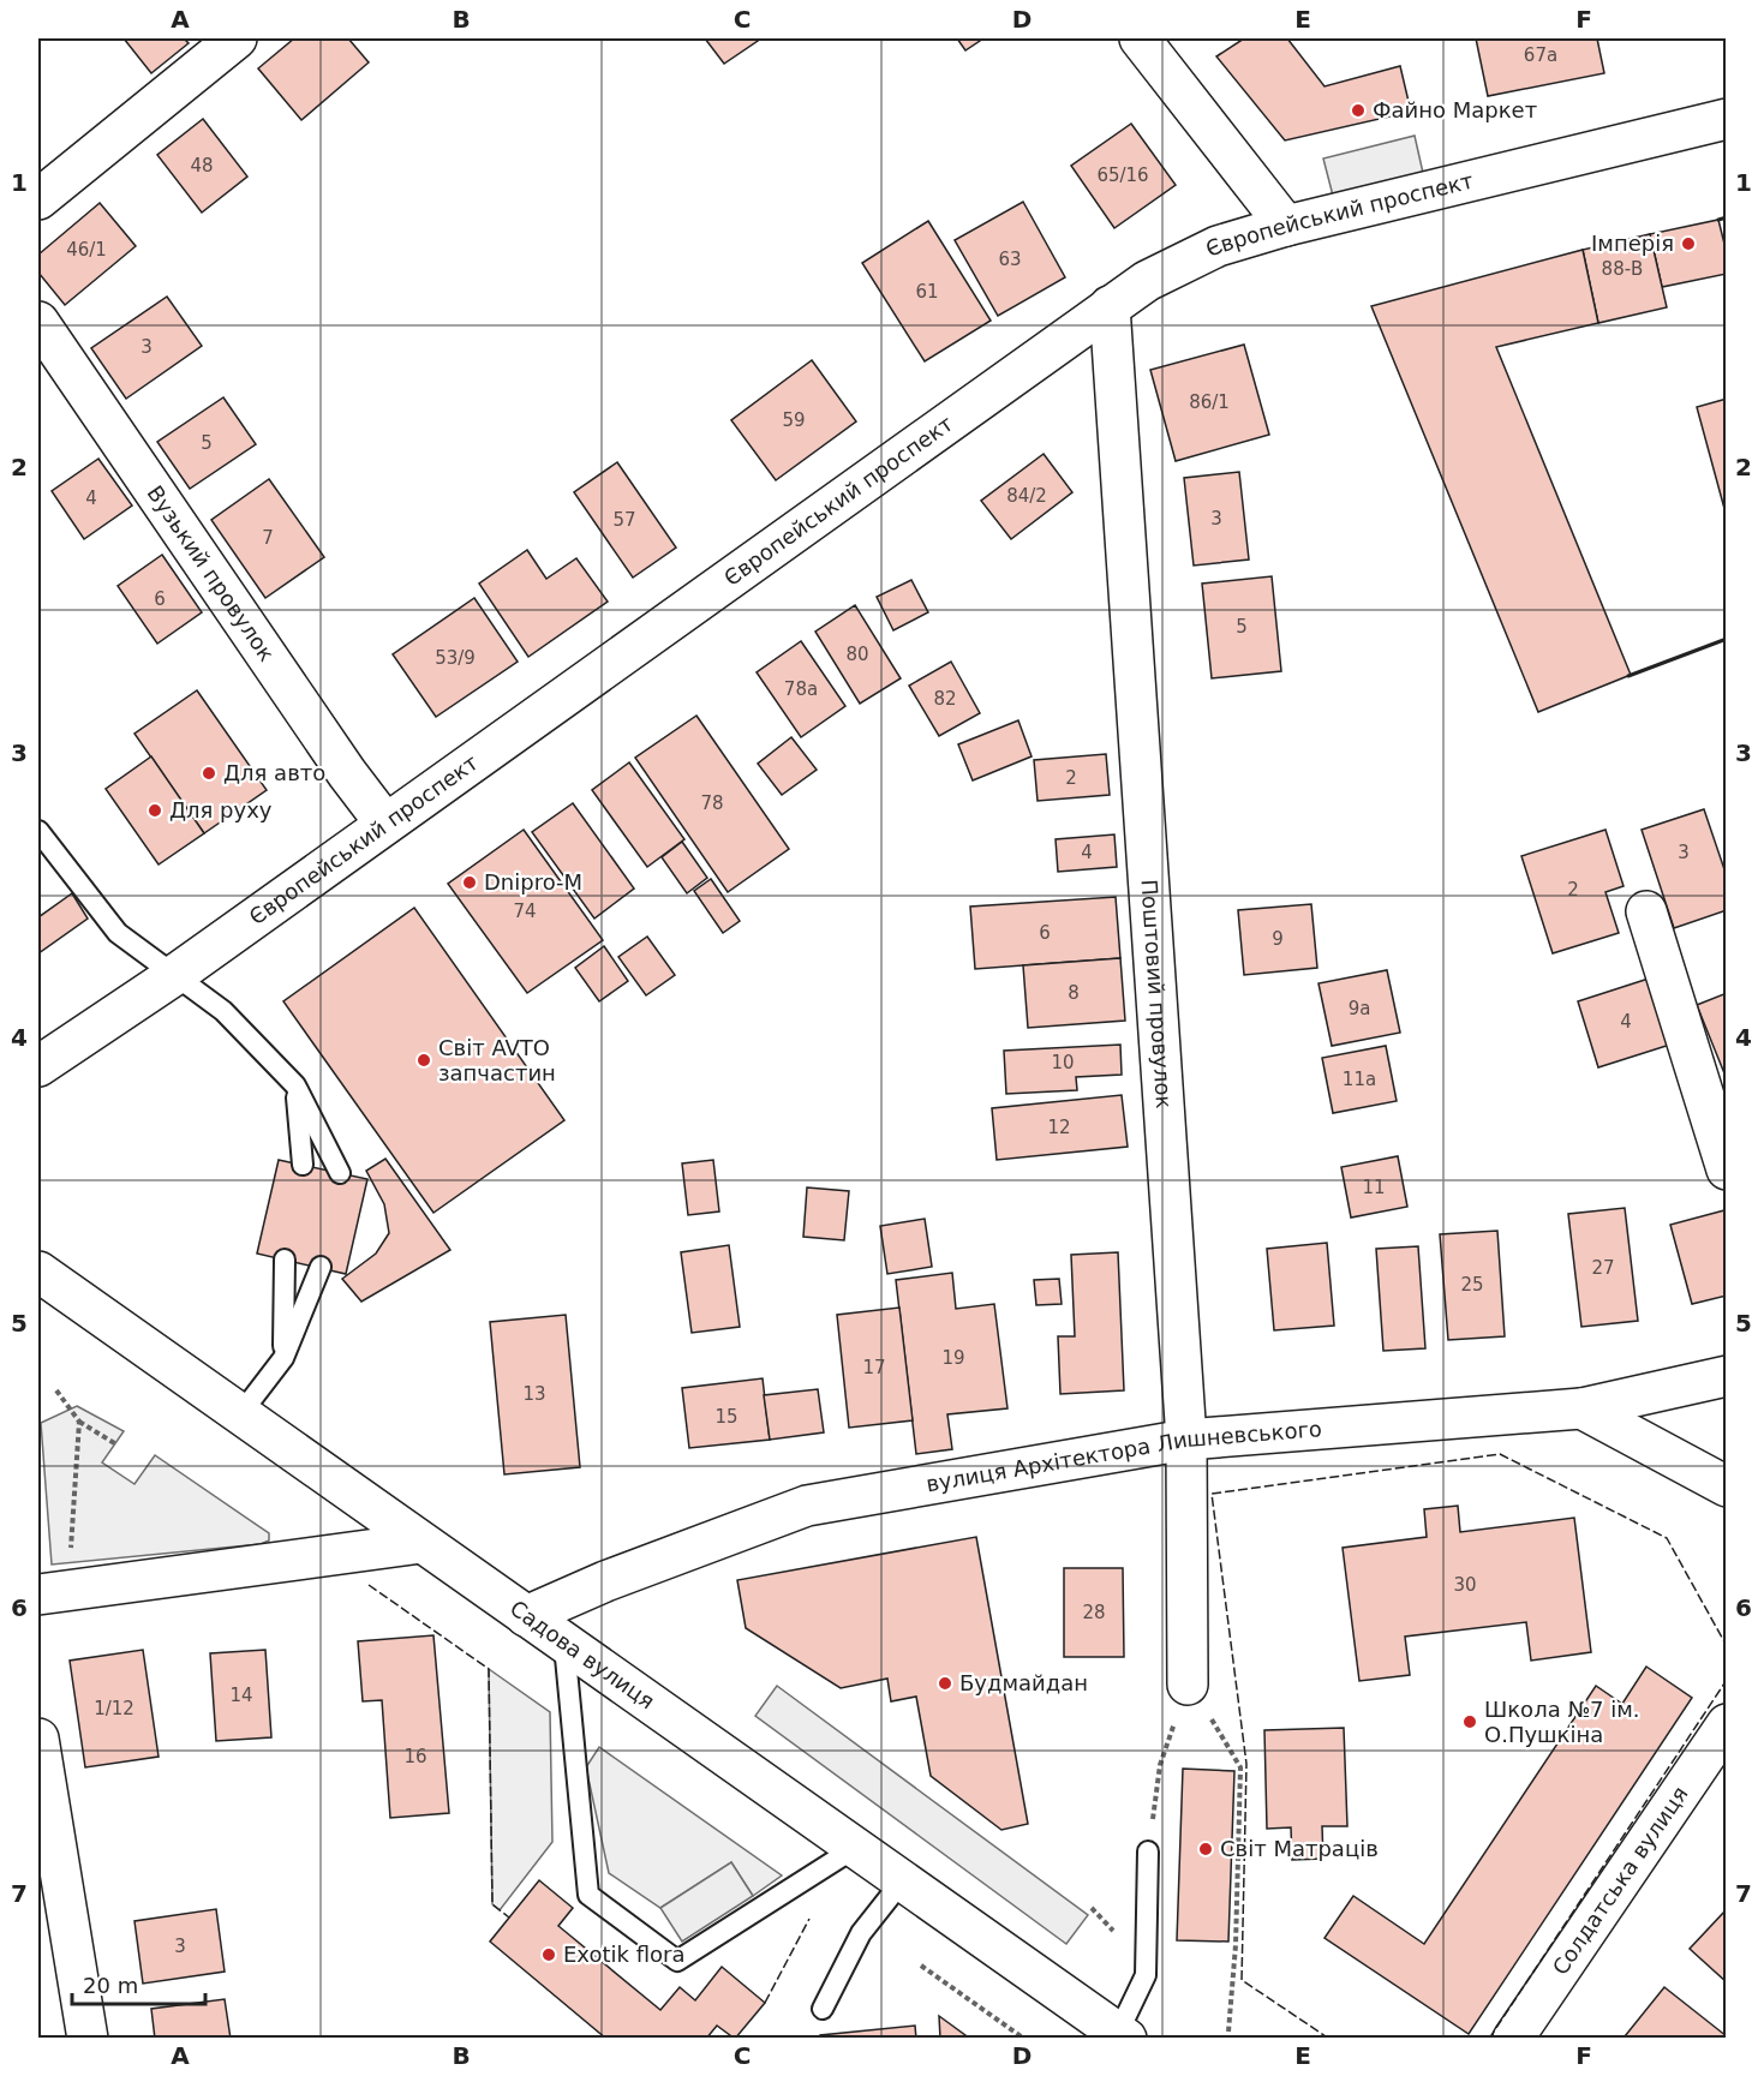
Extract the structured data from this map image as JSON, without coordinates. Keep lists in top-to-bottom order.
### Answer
{
  "streets": {
    "street": [
      "Європейський проспект",
      "Вузький провулок",
      "Поштовий провулок",
      "вулиця Архітектора Лишневського",
      "Садова вулиця",
      "Солдатська вулиця"
    ]
  },
  "crossings": [
    ["Європейський проспект", "Вузький провулок"],
    ["Європейський проспект", "Поштовий провулок"],
    ["Поштовий провулок", "вулиця Архітектора Лишневського"],
    ["вулиця Архітектора Лишневського", "Садова вулиця"]
  ],
  "places": [
    "Файно Маркет",
    "Імперія",
    "Для авто",
    "Для руху",
    "Dnipro-M",
    "Світ AVTO запчастин",
    "Будмайдан",
    "Школа №7 ім. О.Пушкіна",
    "Світ Матраців",
    "Exotik flora"
  ],
  "house_numbers": [
    "67а",
    "48",
    "65/16",
    "46/1",
    "63",
    "88-В",
    "61",
    "3",
    "86/1",
    "59",
    "5",
    "84/2",
    "4",
    "3",
    "57",
    "7",
    "6",
    "5",
    "80",
    "53/9",
    "78а",
    "82",
    "2",
    "78",
    "4",
    "3",
    "2",
    "74",
    "6",
    "9",
    "8",
    "9а",
    "4",
    "10",
    "11а",
    "12",
    "11",
    "27",
    "25",
    "19",
    "17",
    "13",
    "15",
    "30",
    "28",
    "14",
    "1/12",
    "16",
    "3"
  ],
  "scale_bar": "20 m",
  "grid": {
    "columns": [
      "A",
      "B",
      "C",
      "D",
      "E",
      "F"
    ],
    "rows": [
      "1",
      "2",
      "3",
      "4",
      "5",
      "6",
      "7"
    ]
  }
}
